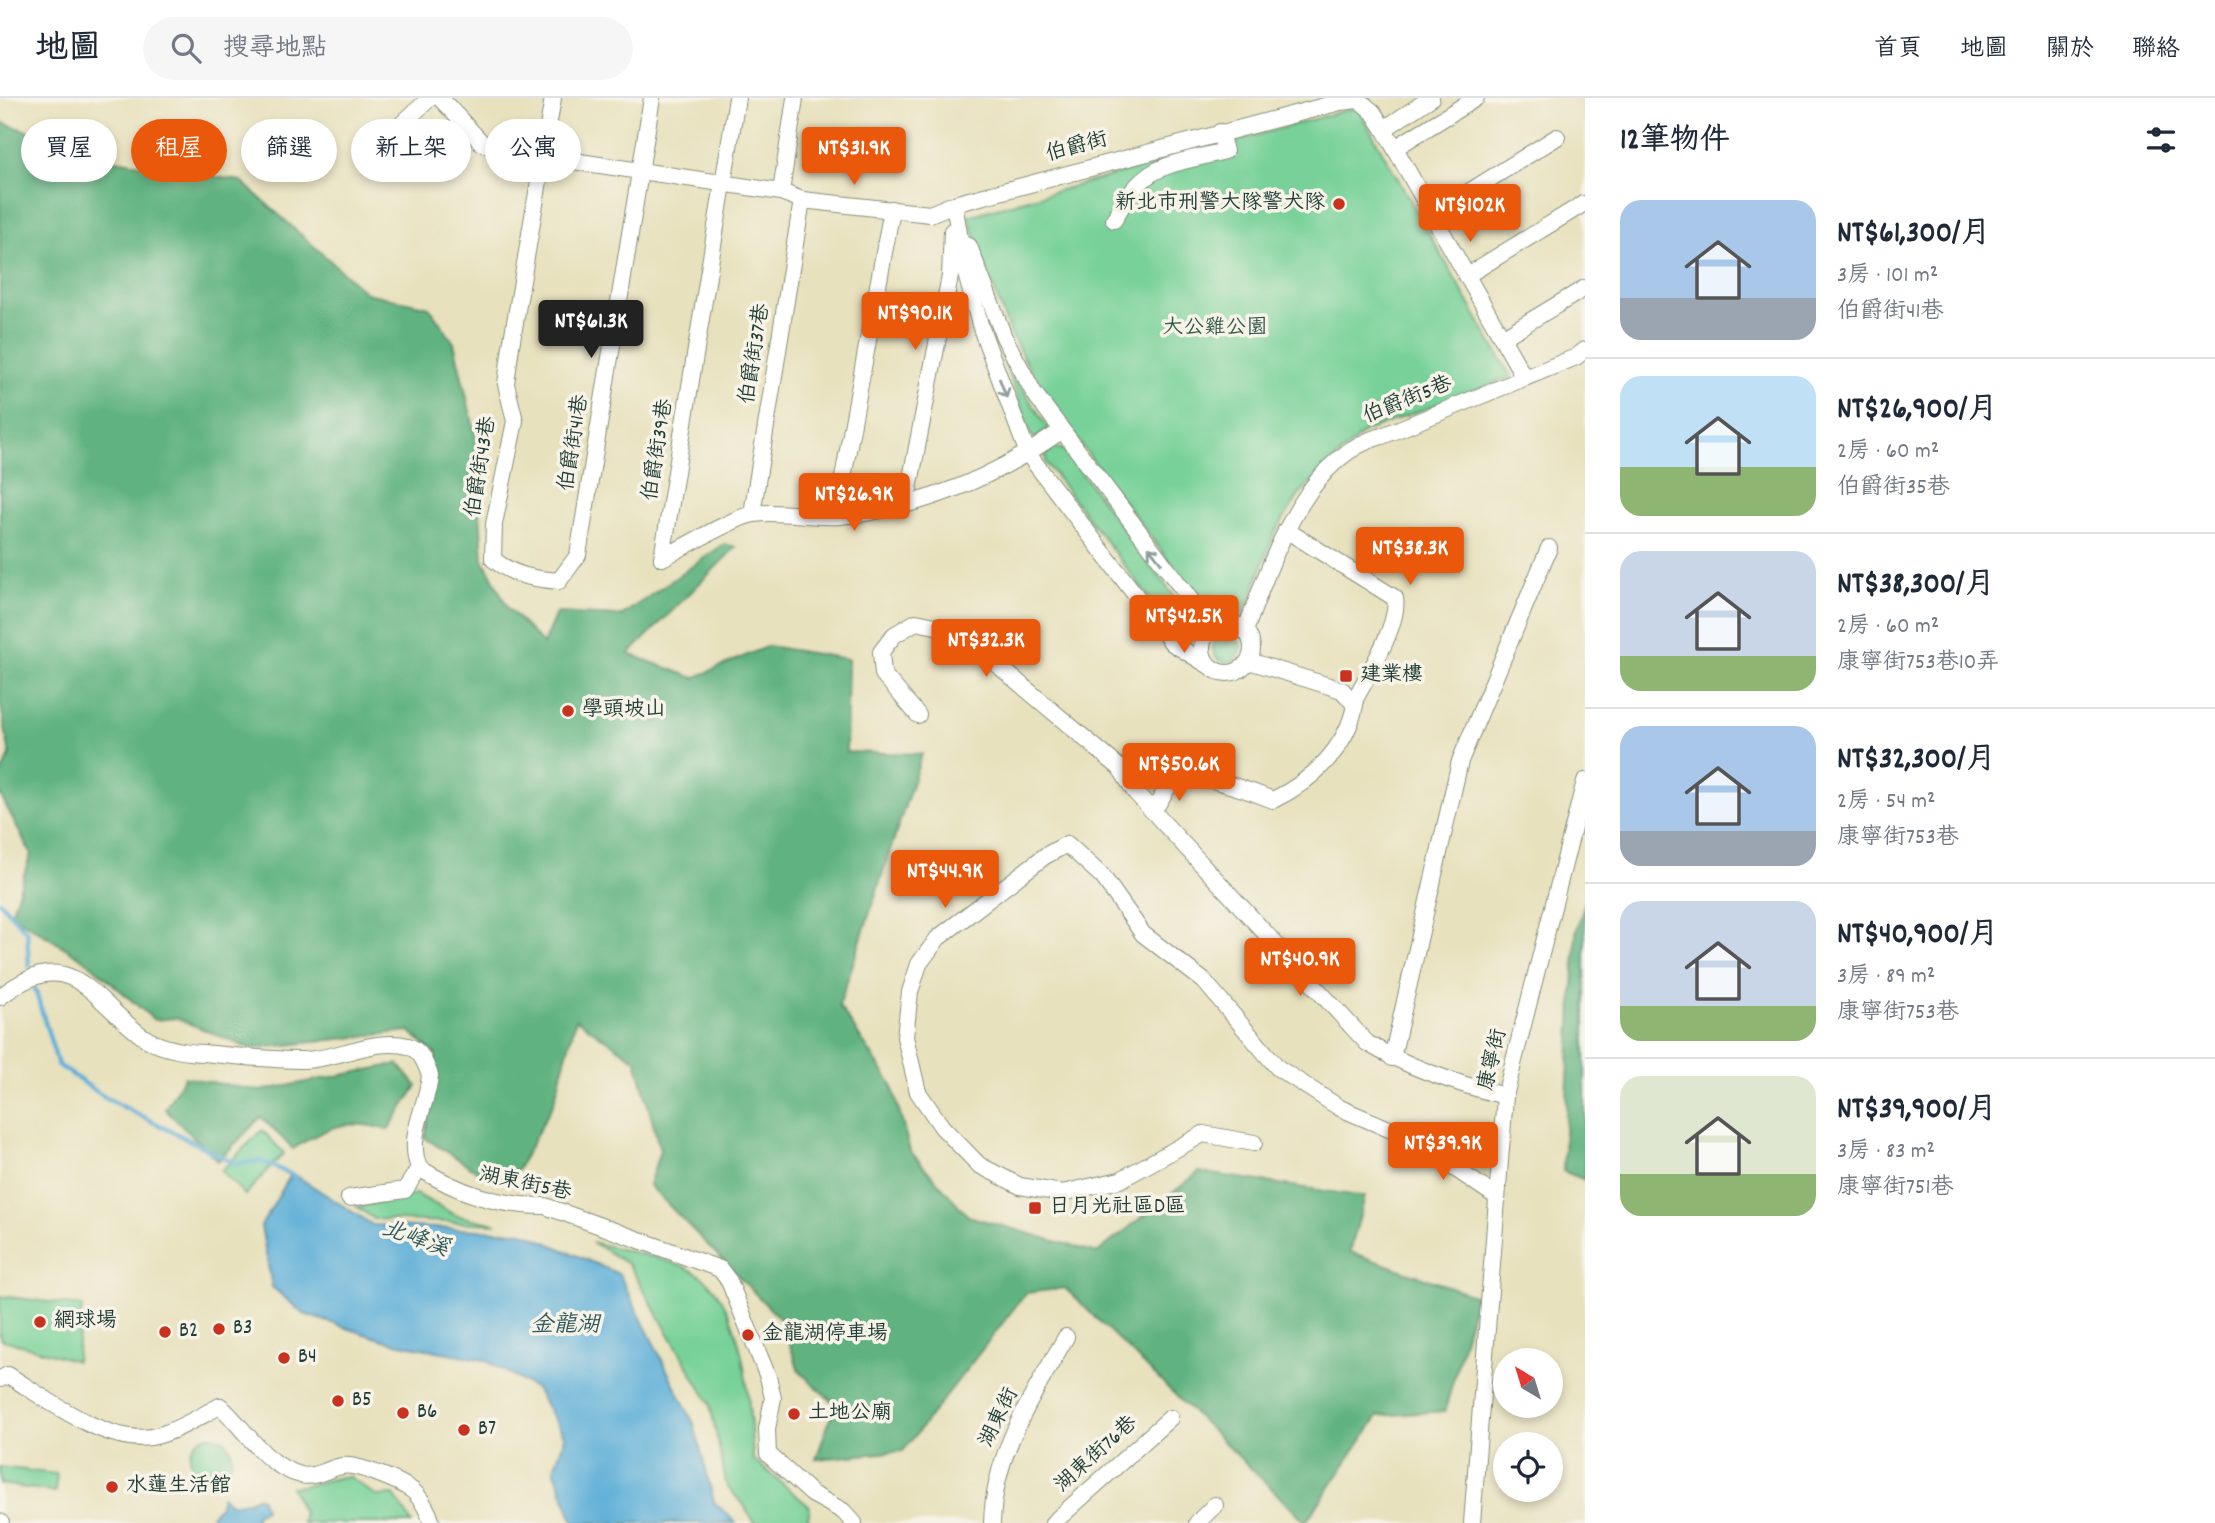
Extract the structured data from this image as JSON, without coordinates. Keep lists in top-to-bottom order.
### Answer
{
  "streets": {
    "street": [
      "伯爵街",
      "伯爵街37巷",
      "伯爵街5巷",
      "伯爵街41巷",
      "伯爵街39巷",
      "伯爵街43巷",
      "康寧街",
      "湖東街5巷",
      "湖東街",
      "湖東街76巷"
    ]
  },
  "crossings": [
    ["伯爵街", "伯爵街37巷"],
    ["伯爵街", "伯爵街5巷"],
    ["伯爵街", "伯爵街41巷"],
    ["伯爵街", "伯爵街39巷"],
    ["伯爵街37巷", "伯爵街39巷"],
    ["伯爵街41巷", "伯爵街43巷"]
  ],
  "water": ["北峰溪", "金龍湖"],
  "parks": ["大公雞公園"],
  "places": {
    "other": [
      "新北市刑警大隊警犬隊",
      "學頭坡山",
      "網球場",
      "B3",
      "B2",
      "金龍湖停車場",
      "B4",
      "B5",
      "B6",
      "土地公廟",
      "B7",
      "水蓮生活館"
    ],
    "transit": ["建業樓", "日月光社區D區"]
  },
  "north": "top left",
  "page": {
    "header": "地圖",
    "search": "搜尋地點",
    "nav": [
      "首頁",
      "地圖",
      "關於",
      "聯絡"
    ],
    "heading": "12筆物件",
    "chip": [
      "買屋",
      "租屋",
      "篩選",
      "新上架",
      "公寓"
    ],
    "price": [
      "NT$31.9K",
      "NT$102K",
      "NT$90.1K",
      "NT$61.3K",
      "NT$26.9K",
      "NT$38.3K",
      "NT$42.5K",
      "NT$32.3K",
      "NT$50.6K",
      "NT$44.9K",
      "NT$40.9K",
      "NT$39.9K"
    ],
    "list": [
      {
        "name": "NT$61,300/月",
        "note": "3房 · 101 m² · 伯爵街41巷"
      },
      {
        "name": "NT$26,900/月",
        "note": "2房 · 60 m² · 伯爵街35巷"
      },
      {
        "name": "NT$38,300/月",
        "note": "2房 · 60 m² · 康寧街753巷10弄"
      },
      {
        "name": "NT$32,300/月",
        "note": "2房 · 54 m² · 康寧街753巷"
      },
      {
        "name": "NT$40,900/月",
        "note": "3房 · 89 m² · 康寧街753巷"
      },
      {
        "name": "NT$39,900/月",
        "note": "3房 · 83 m² · 康寧街751巷"
      }
    ]
  }
}
